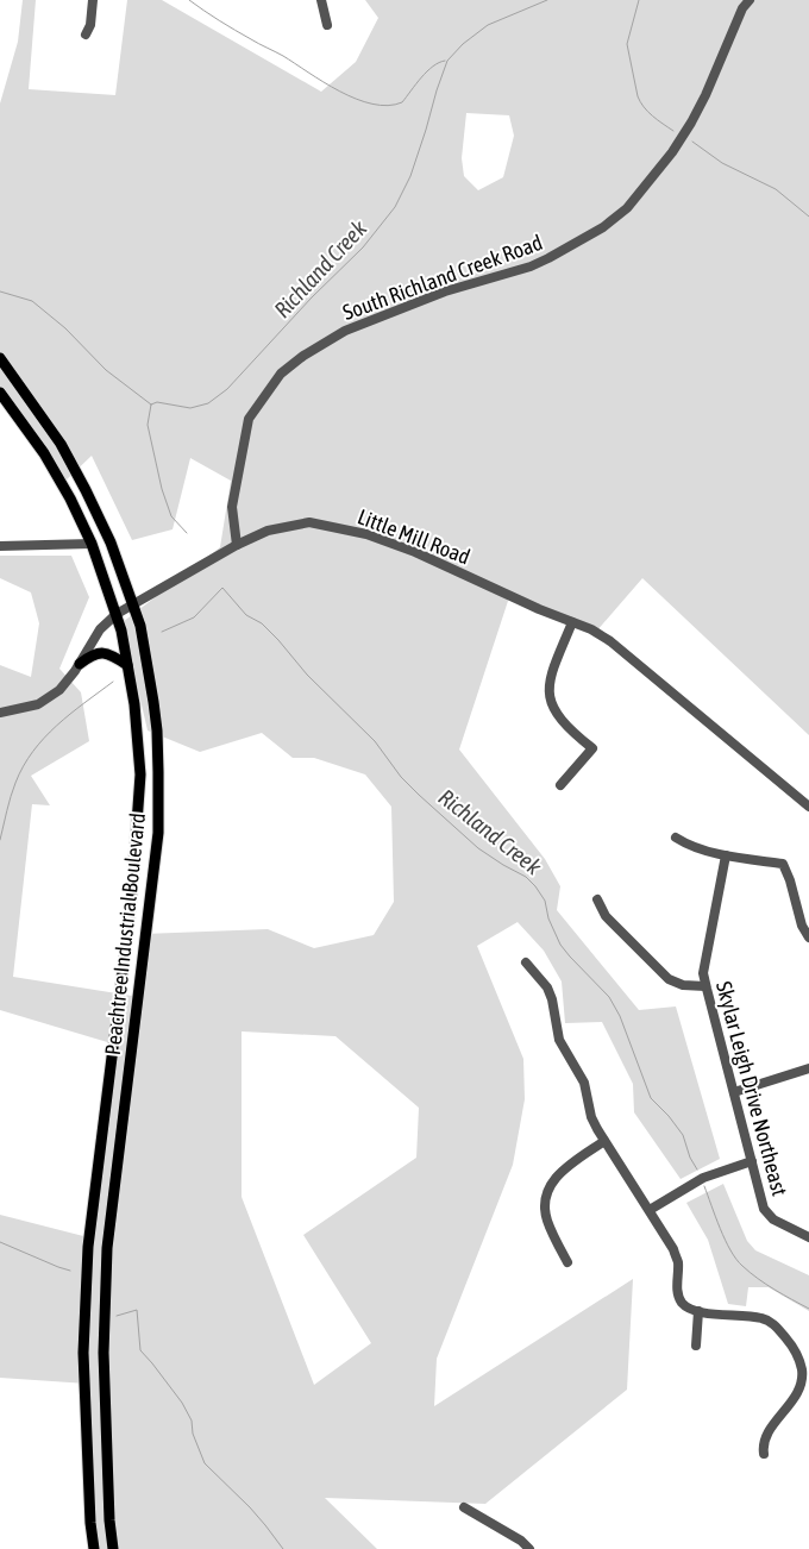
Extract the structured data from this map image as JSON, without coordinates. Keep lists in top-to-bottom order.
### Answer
{
  "streets": {
    "main road": ["Peachtree Industrial Boulevard"],
    "street": ["South Richland Creek Road", "Little Mill Road", "Skylar Leigh Drive Northeast"]
  },
  "crossings": [
    ["South Richland Creek Road", "Little Mill Road"],
    ["Little Mill Road", "Peachtree Industrial Boulevard"]
  ],
  "water": ["Richland Creek"]
}
